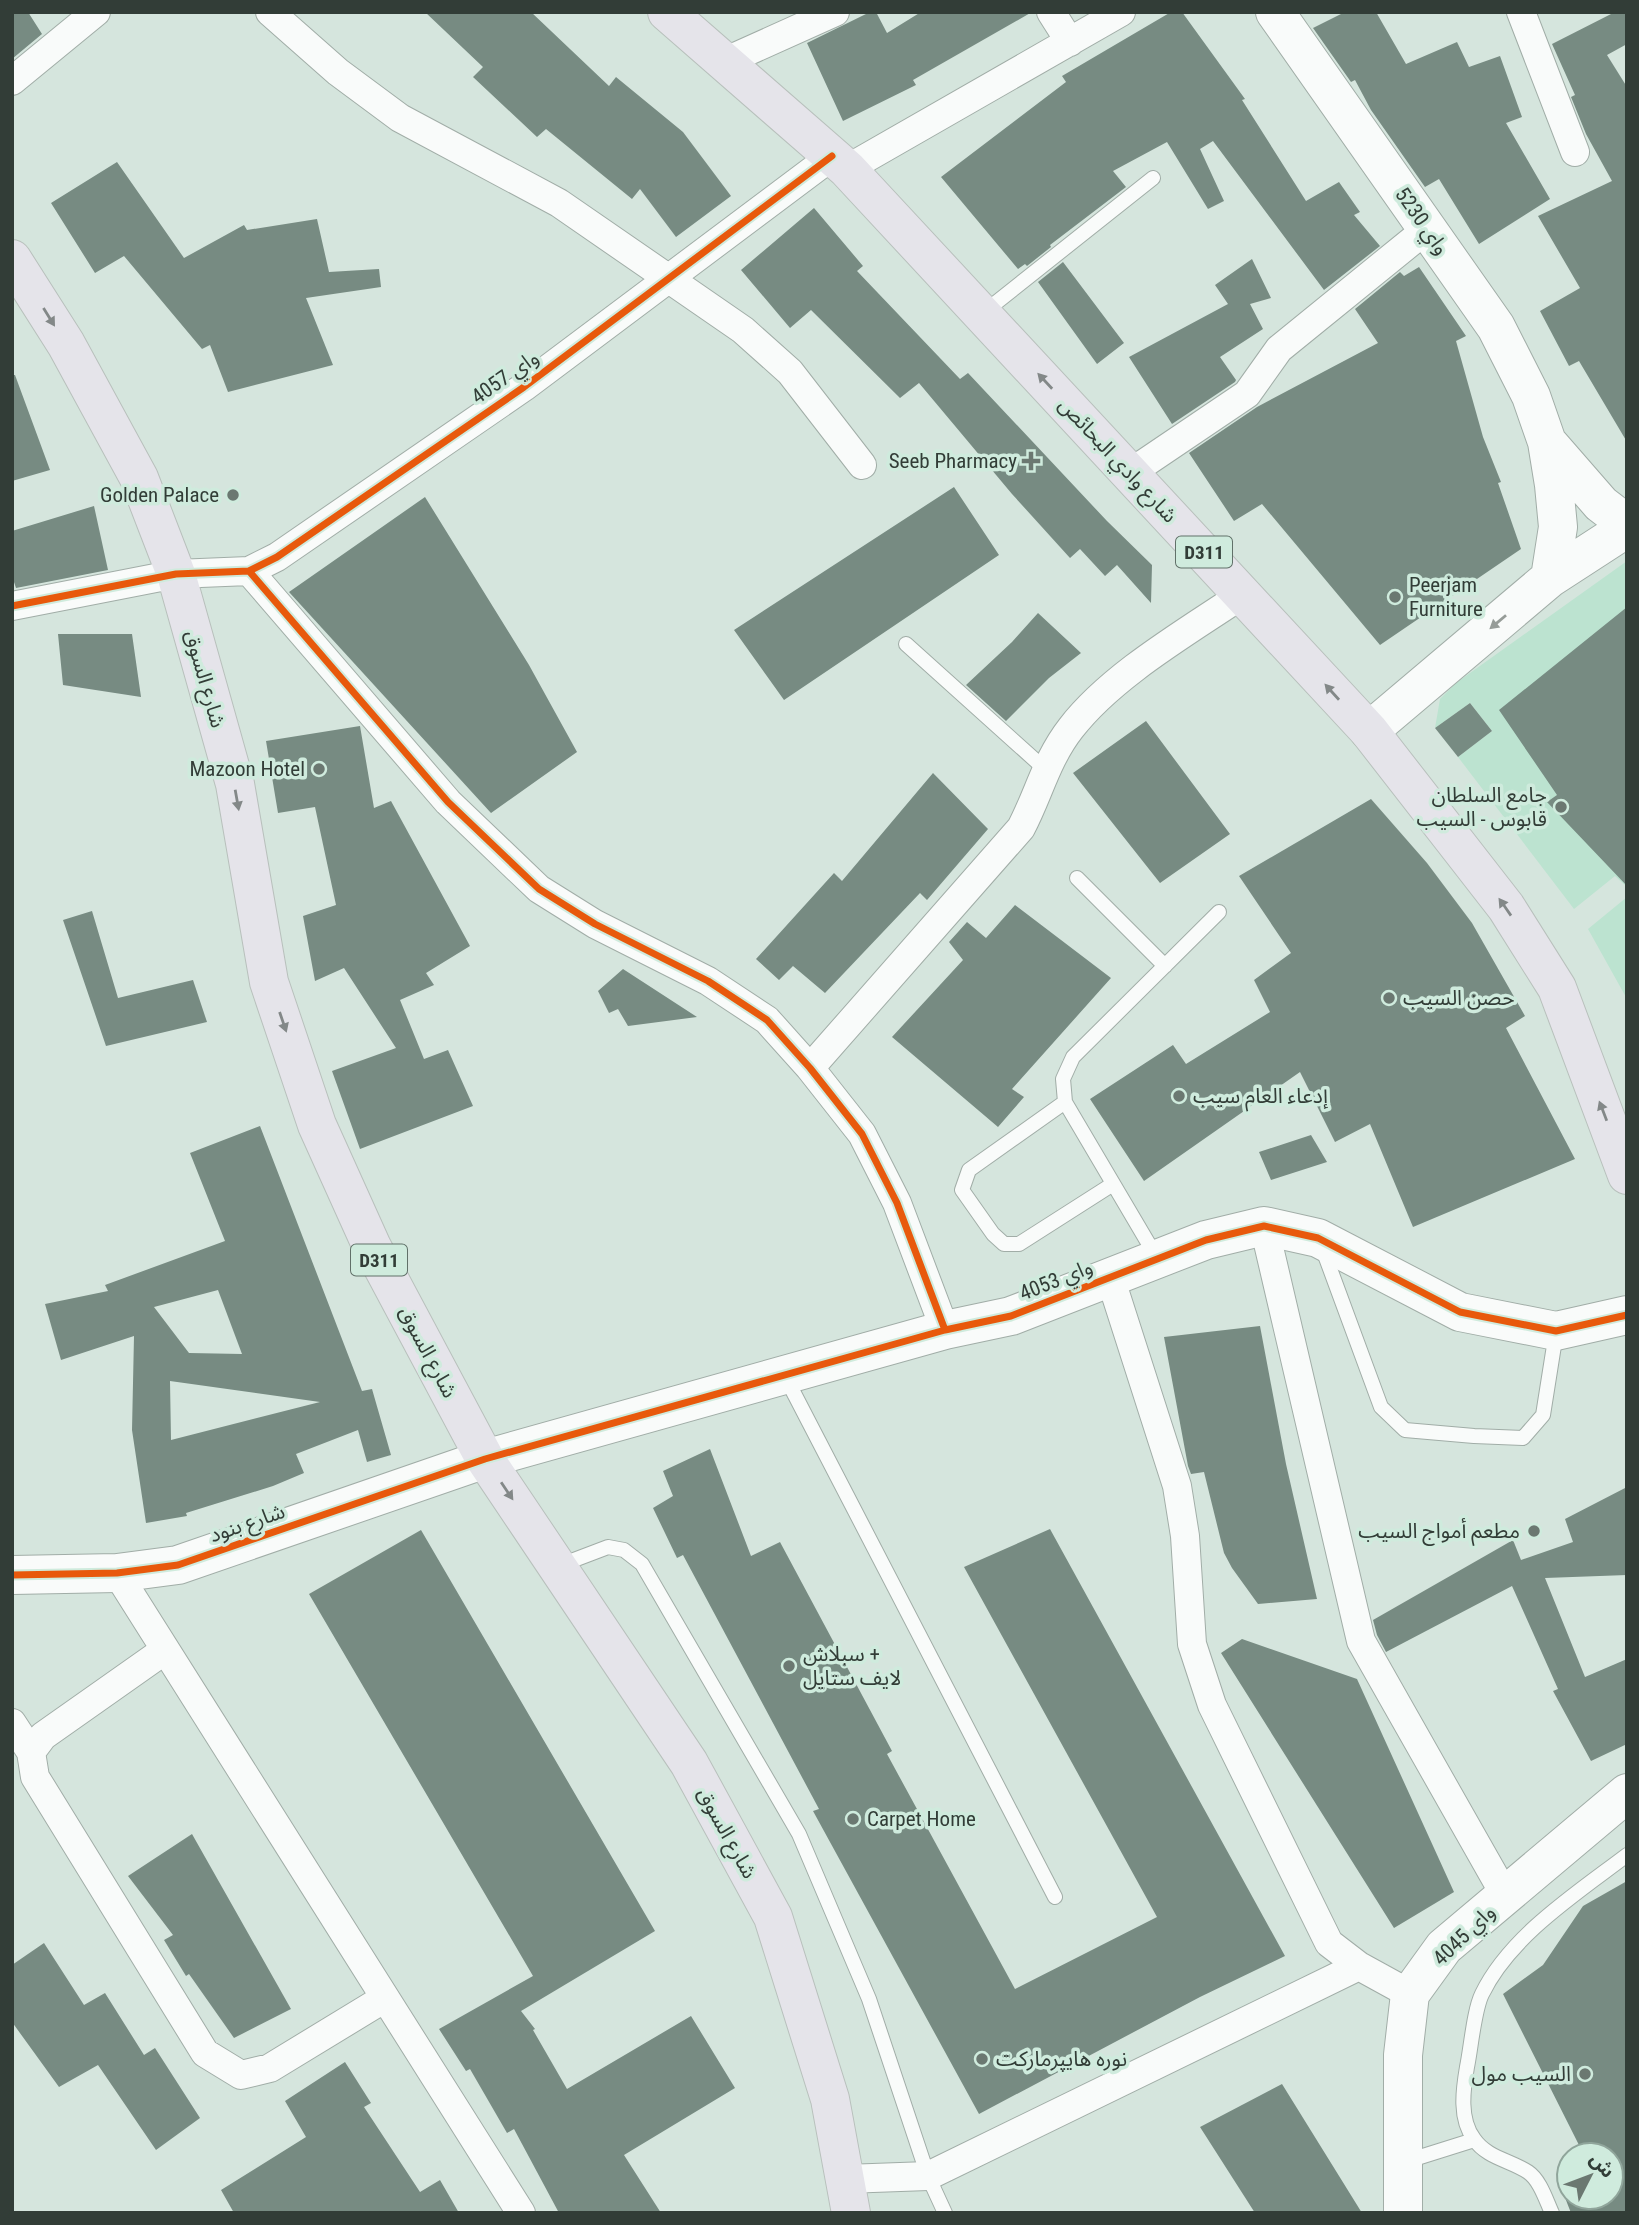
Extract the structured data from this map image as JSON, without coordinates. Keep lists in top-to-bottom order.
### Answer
{
  "streets": {
    "main road": ["شارع وادي البحائص", "D311", "شارع السوق"],
    "street": [
      "واي 5230",
      "واي 4057",
      "واي 4053",
      "شارع بنود",
      "واي 4045"
    ]
  },
  "crossings": [
    ["واي 4057", "شارع وادي البحائص"],
    ["واي 4057", "شارع السوق"],
    ["شارع السوق", "واي 4053"],
    ["شارع السوق", "شارع بنود"],
    ["واي 4053", "شارع بنود"]
  ],
  "one_way": ["شارع وادي البحائص", "شارع السوق"],
  "places": {
    "health": ["Seeb Pharmacy"],
    "other": [
      "Golden Palace",
      "Peerjam Furniture",
      "Mazoon Hotel",
      "جامع السلطان قابوس - السيب",
      "حصن السيب",
      "إدعاء العام سيب",
      "مطعم أمواج السيب",
      "سبلاش + لايف ستايل",
      "Carpet Home",
      "نوره هايپرماركت",
      "السيب مول"
    ]
  },
  "north": "top right"
}
